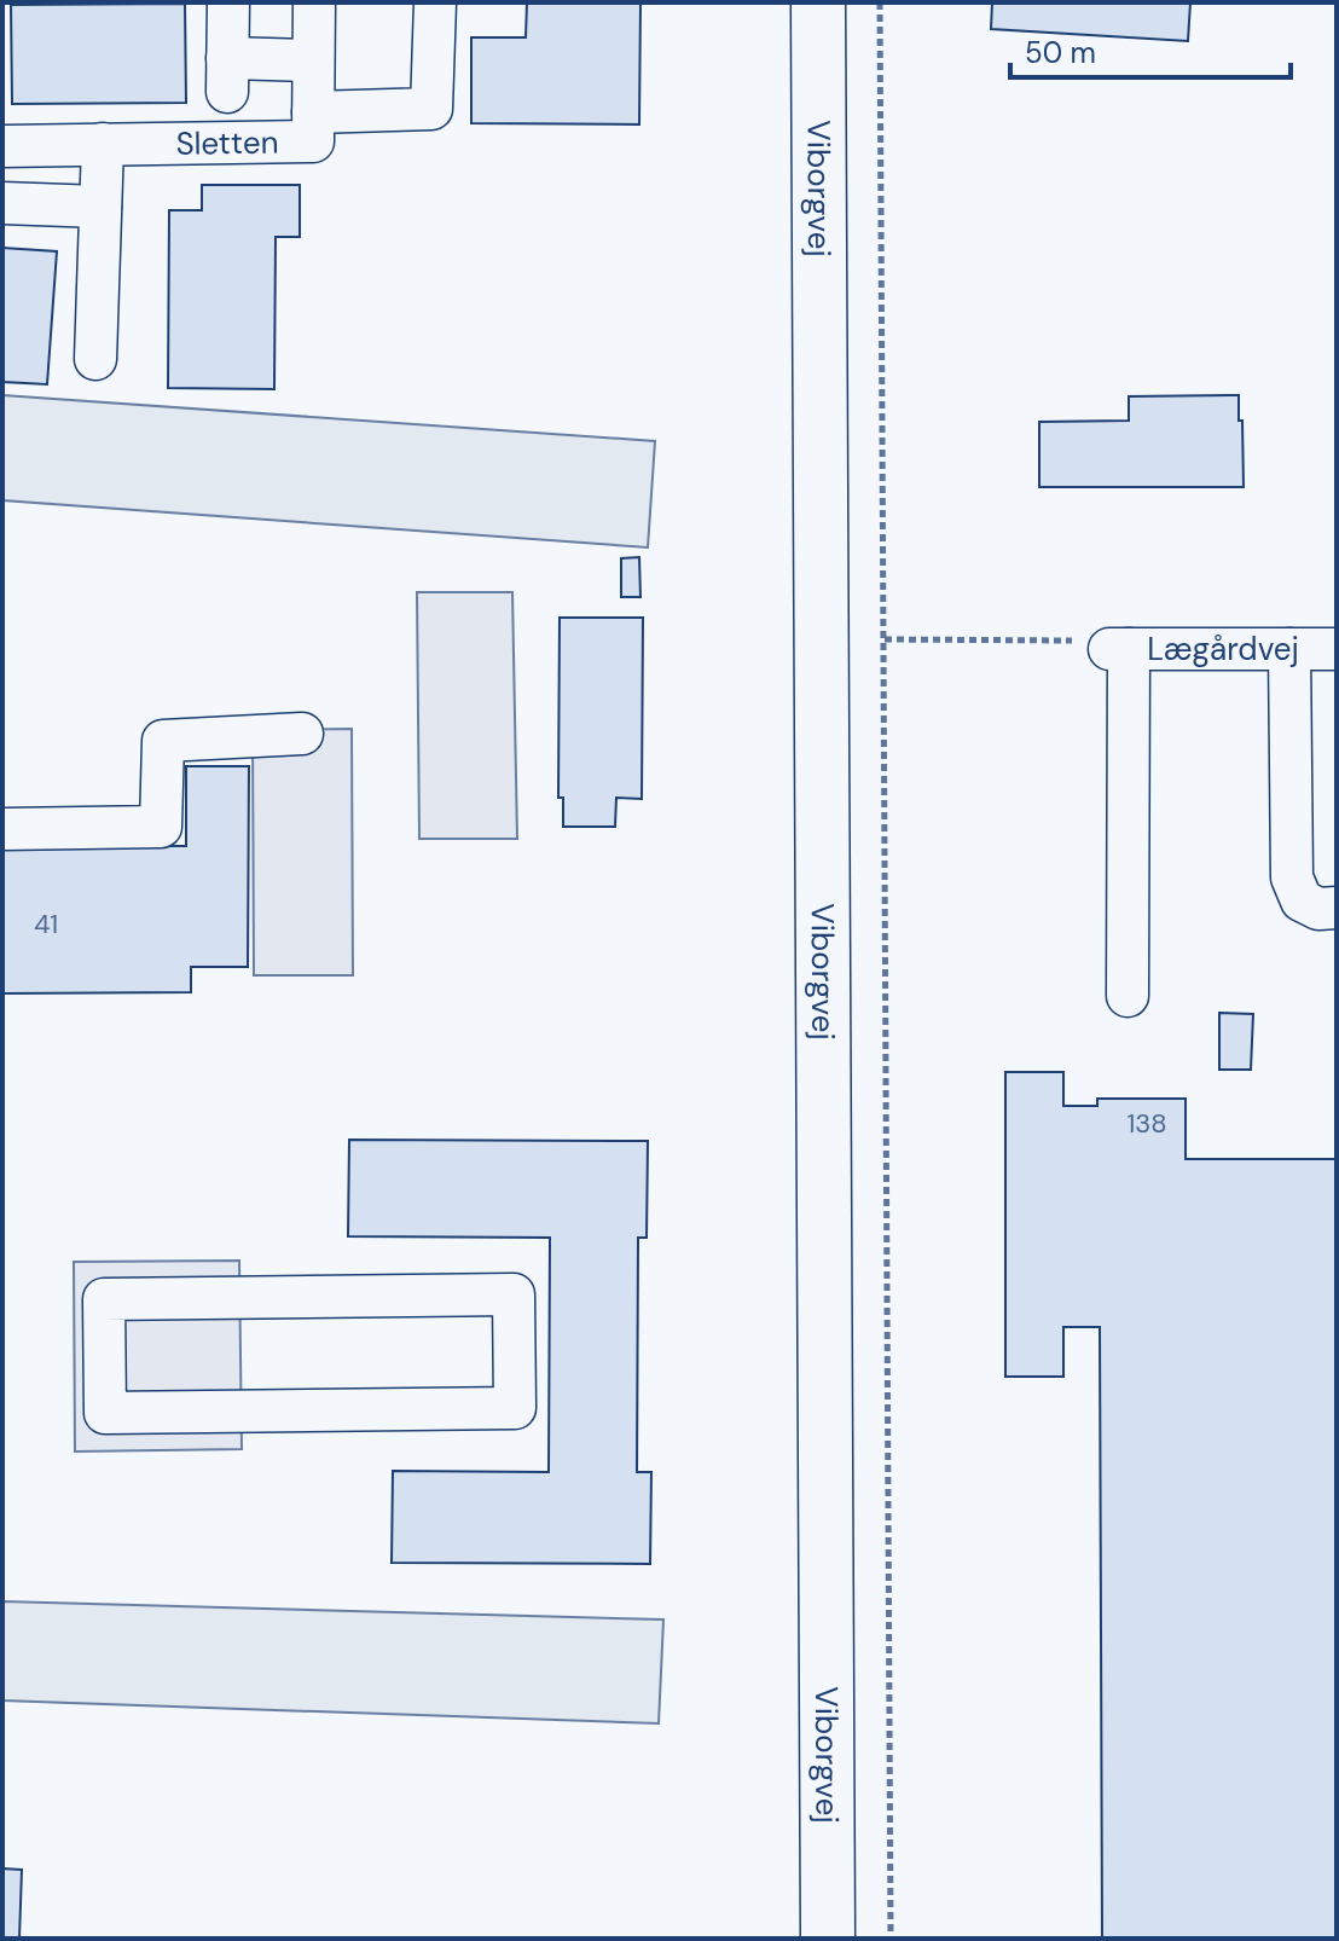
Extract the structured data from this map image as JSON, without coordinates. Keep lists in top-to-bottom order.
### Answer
{
  "streets": {
    "main road": ["Viborgvej"],
    "street": ["Sletten", "Lægårdvej"]
  },
  "house_numbers": ["41", "138"],
  "scale_bar": "50 m"
}
